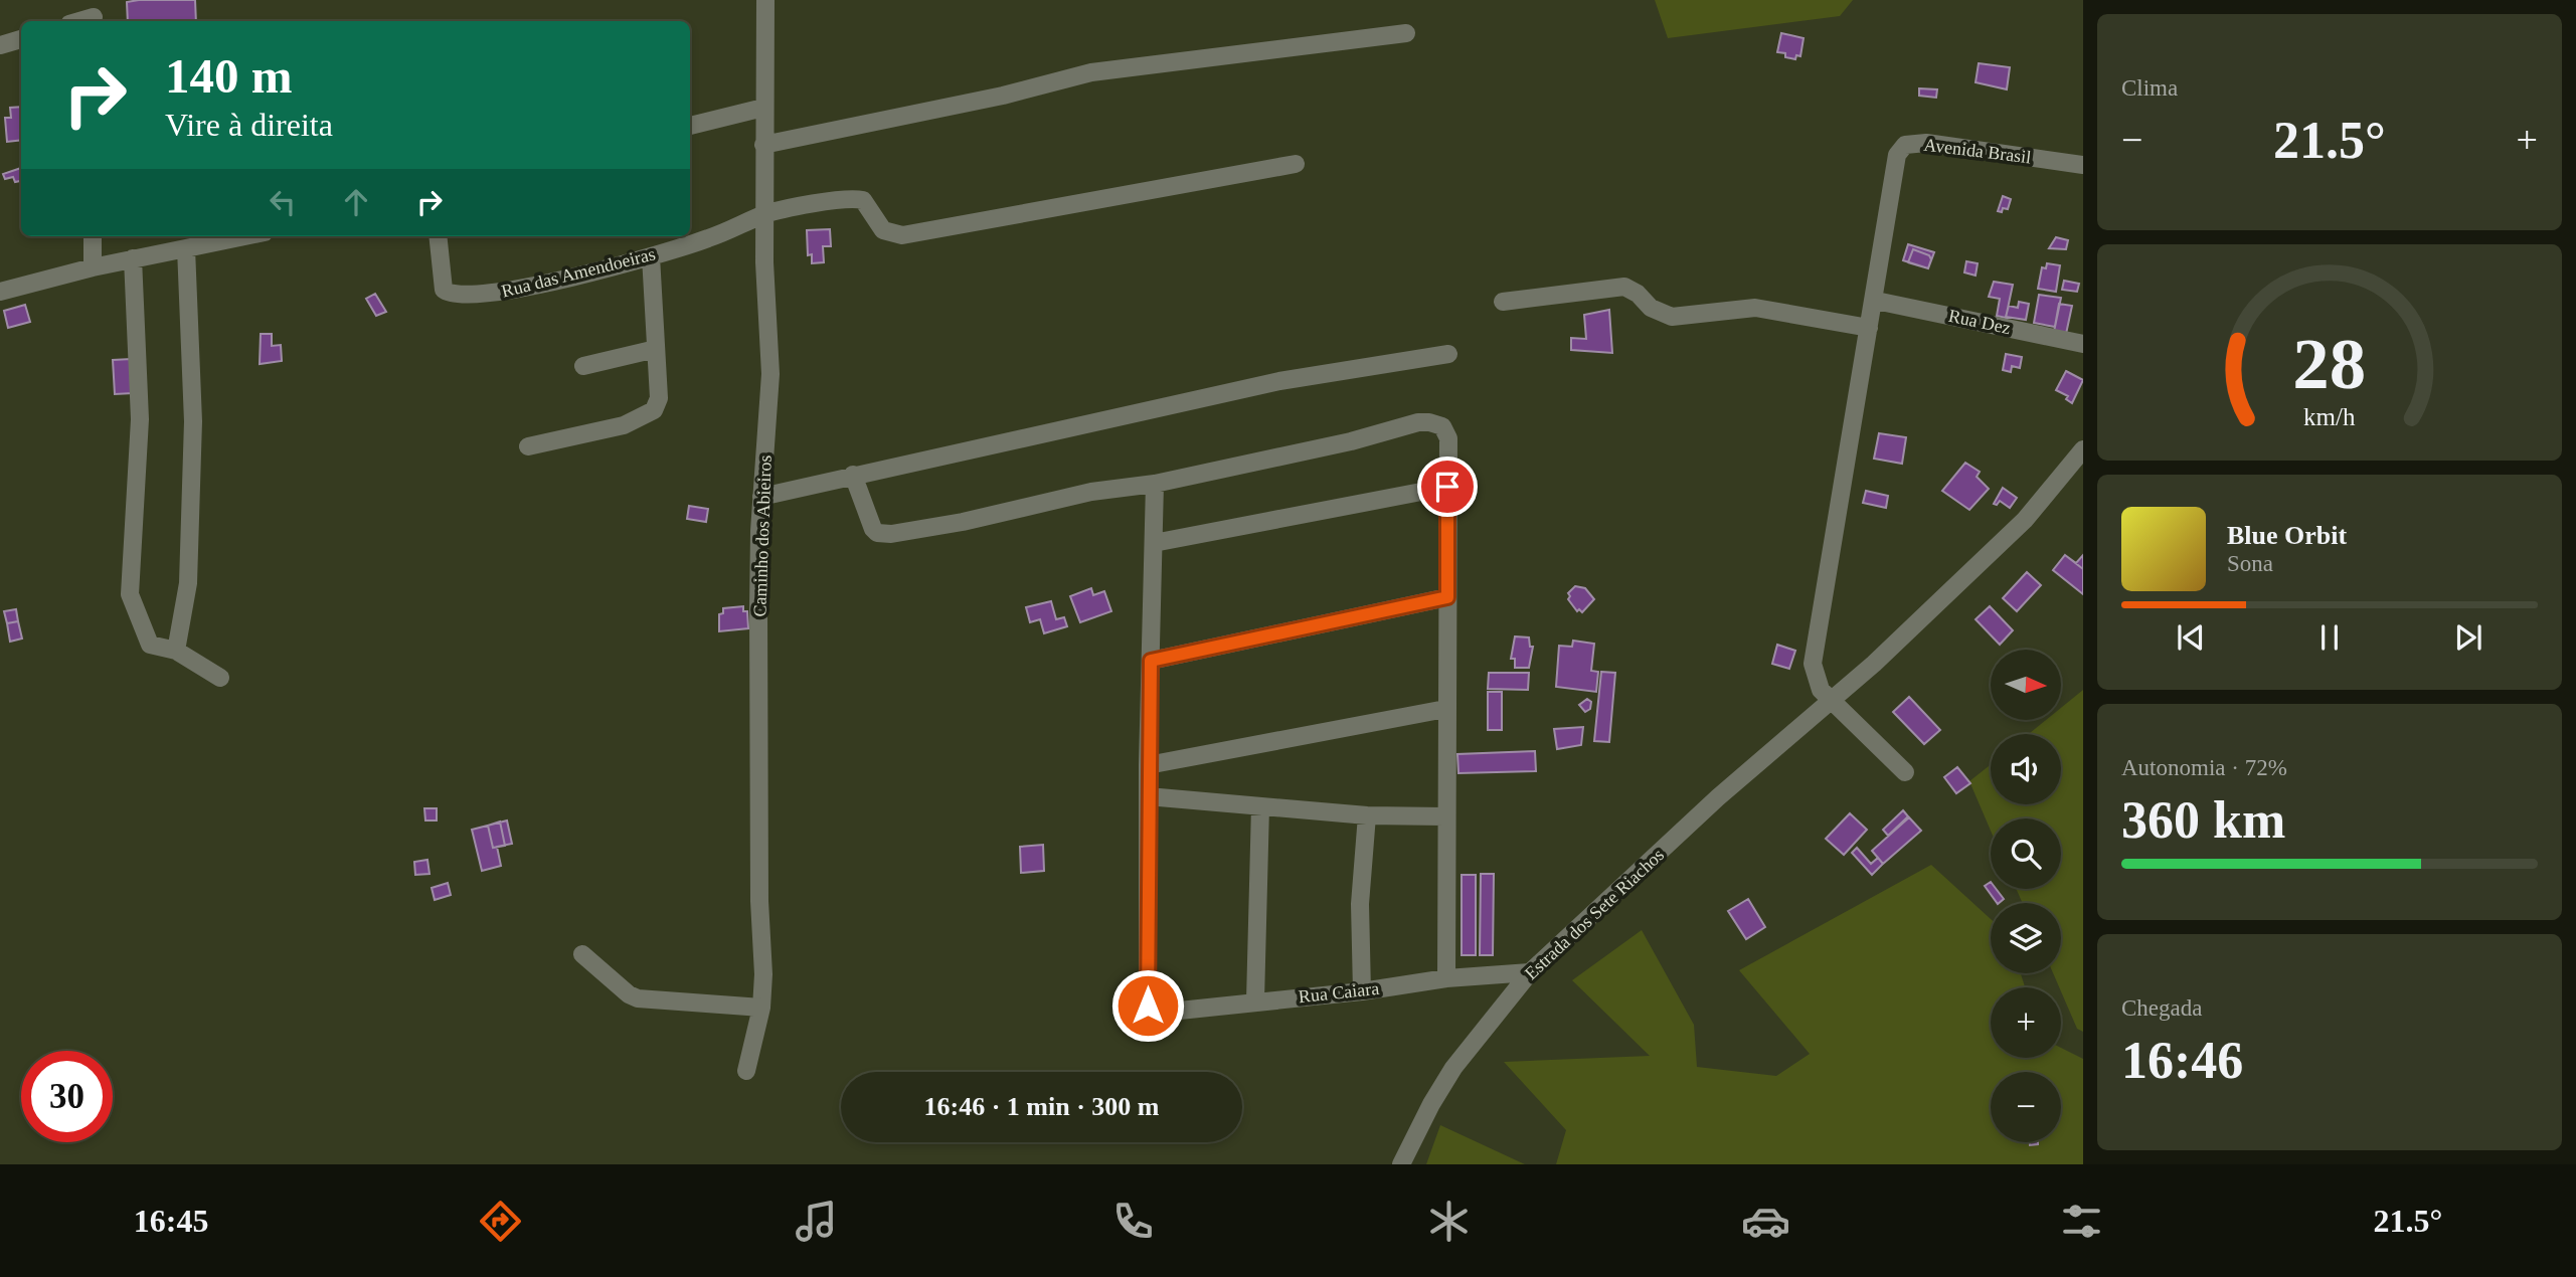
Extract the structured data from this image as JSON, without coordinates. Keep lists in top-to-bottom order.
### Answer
{
  "streets": {
    "street": [
      "Avenida Brasil",
      "Rua das Amendoeiras",
      "Rua Dez",
      "Caminho dos Abieiros",
      "Estrada dos Sete Riachos",
      "Rua Caiara"
    ]
  },
  "crossings": [
    ["Avenida Brasil", "Rua Dez"],
    ["Rua das Amendoeiras", "Caminho dos Abieiros"],
    ["Estrada dos Sete Riachos", "Rua Caiara"]
  ],
  "north": "right",
  "page": {
    "tile": [
      "Clima",
      ["Autonomia · 72%", "360 km"],
      ["Chegada", "16:46"]
    ],
    "turn": ["140 m", "Vire à direita"],
    "heat": ["−", "21.5°", "+"],
    "song": ["Blue Orbit", "Sona"],
    "map_buttons": ["+", "−"],
    "limit": "30",
    "trip": "16:46 · 1 min · 300 m",
    "tabs": ["16:45", "21.5°"],
    "gauge": ["28", "km/h"]
  }
}
